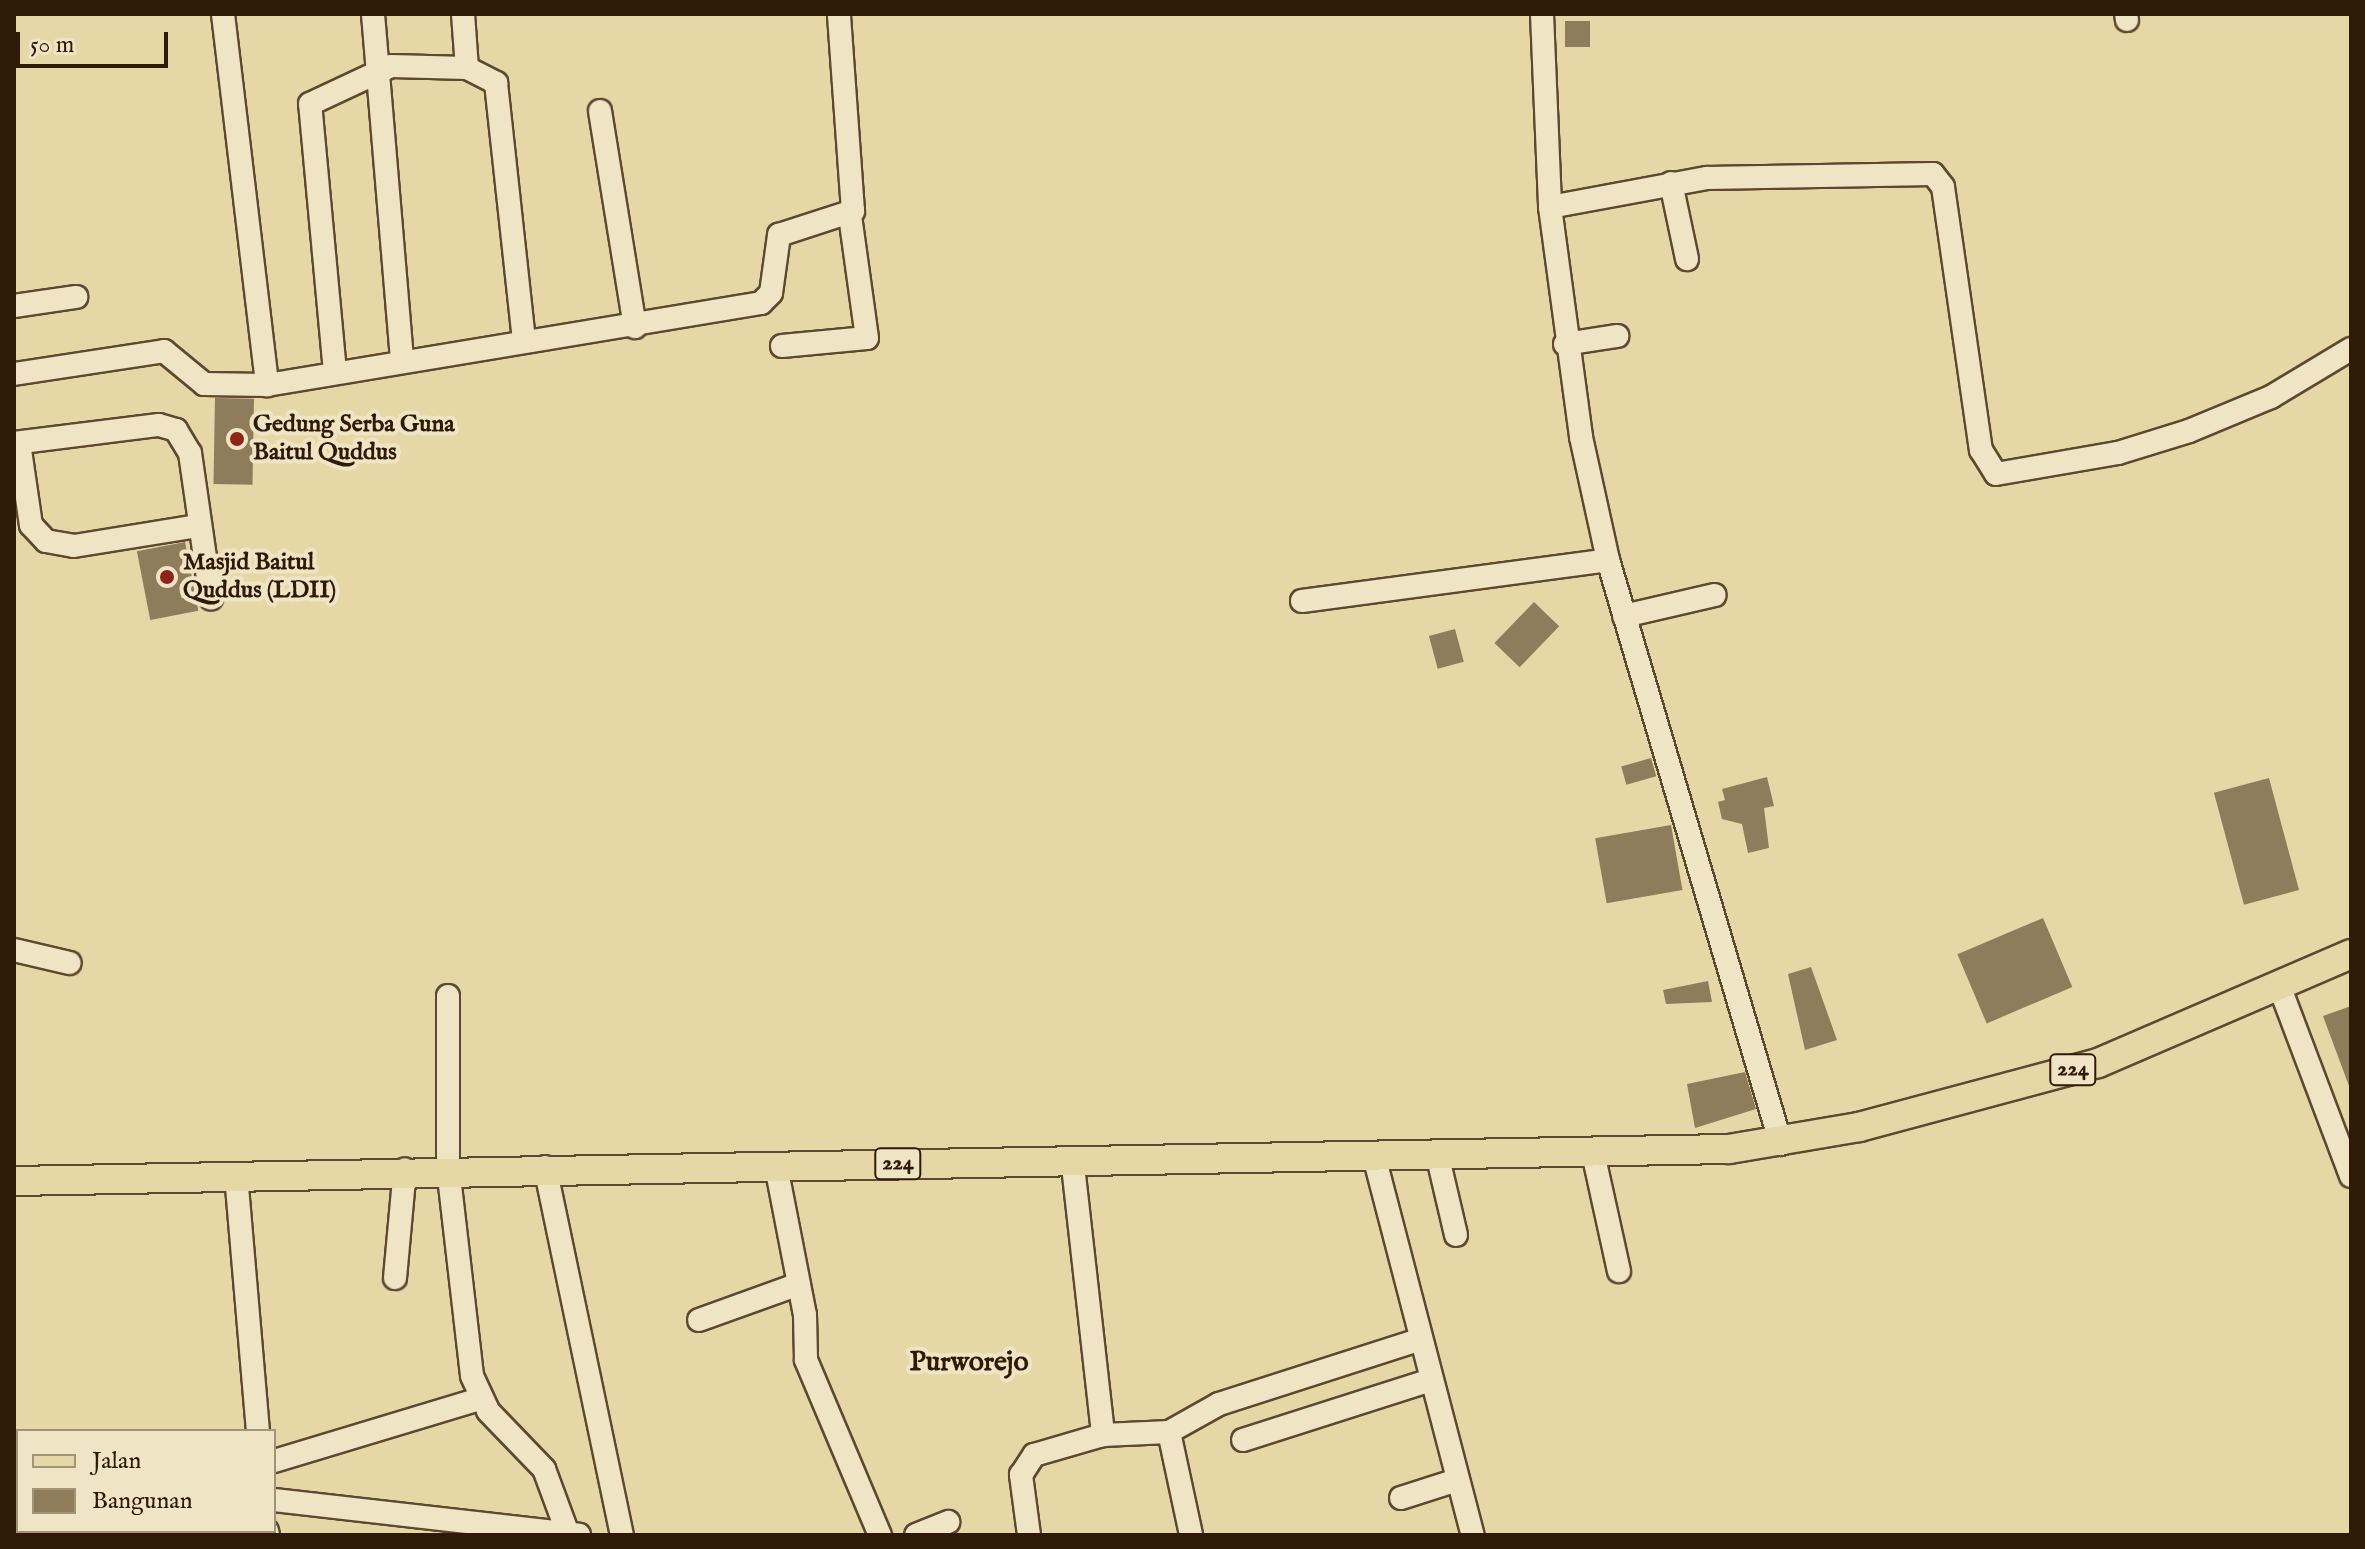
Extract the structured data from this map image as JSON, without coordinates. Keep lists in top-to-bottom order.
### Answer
{
  "streets": {
    "main road": ["224"]
  },
  "districts": ["Purworejo"],
  "places": ["Gedung Serba Guna Baitul Quddus", "Masjid Baitul Quddus (LDII)"],
  "legend": ["Jalan", "Bangunan"],
  "scale_bar": "50 m"
}
